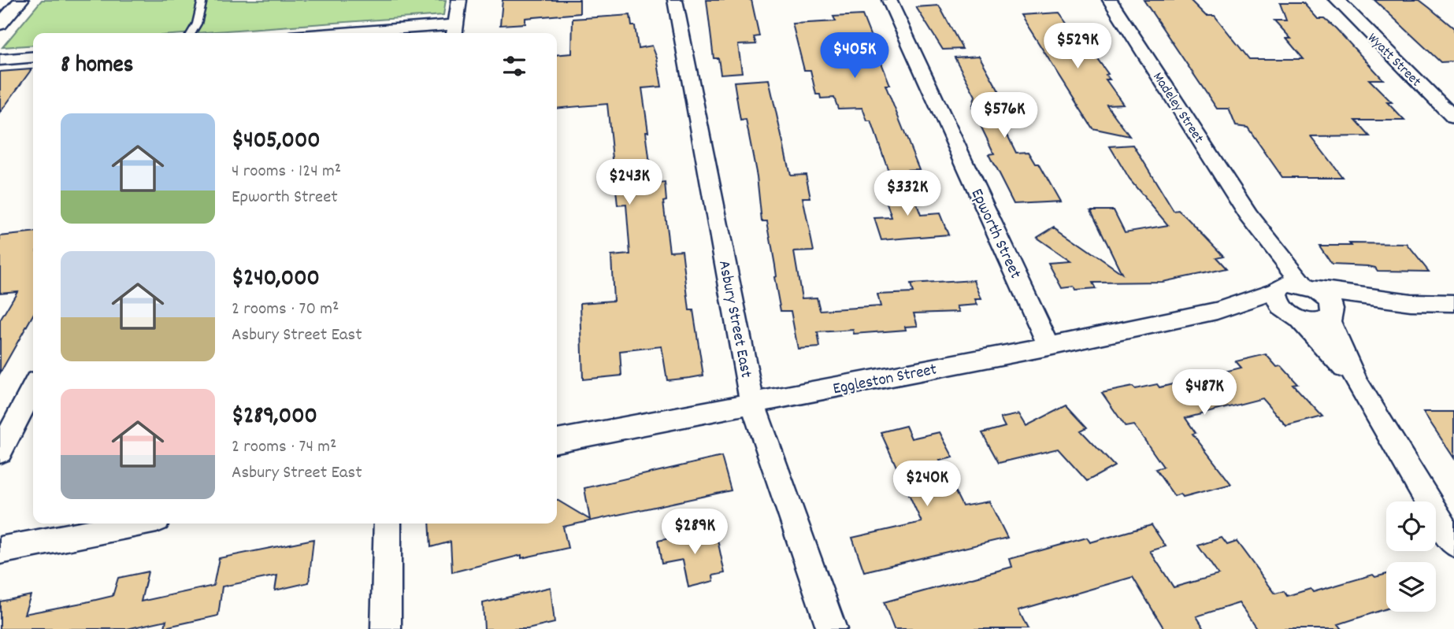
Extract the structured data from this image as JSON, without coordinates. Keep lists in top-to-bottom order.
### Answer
{
  "streets": {
    "street": [
      "Wyatt Street",
      "Madeley Street",
      "Epworth Street",
      "Asbury Street East",
      "Eggleston Street"
    ]
  },
  "crossings": [
    ["Madeley Street", "Eggleston Street"],
    ["Epworth Street", "Eggleston Street"],
    ["Asbury Street East", "Eggleston Street"]
  ],
  "page": {
    "price": [
      "$529K",
      "$405K",
      "$576K",
      "$243K",
      "$332K",
      "$487K",
      "$240K",
      "$289K"
    ],
    "heading": "8 homes",
    "list": [
      {
        "name": "$405,000",
        "note": "4 rooms · 124 m² · Epworth Street"
      },
      {
        "name": "$240,000",
        "note": "2 rooms · 70 m² · Asbury Street East"
      },
      {
        "name": "$289,000",
        "note": "2 rooms · 74 m² · Asbury Street East"
      }
    ]
  }
}
